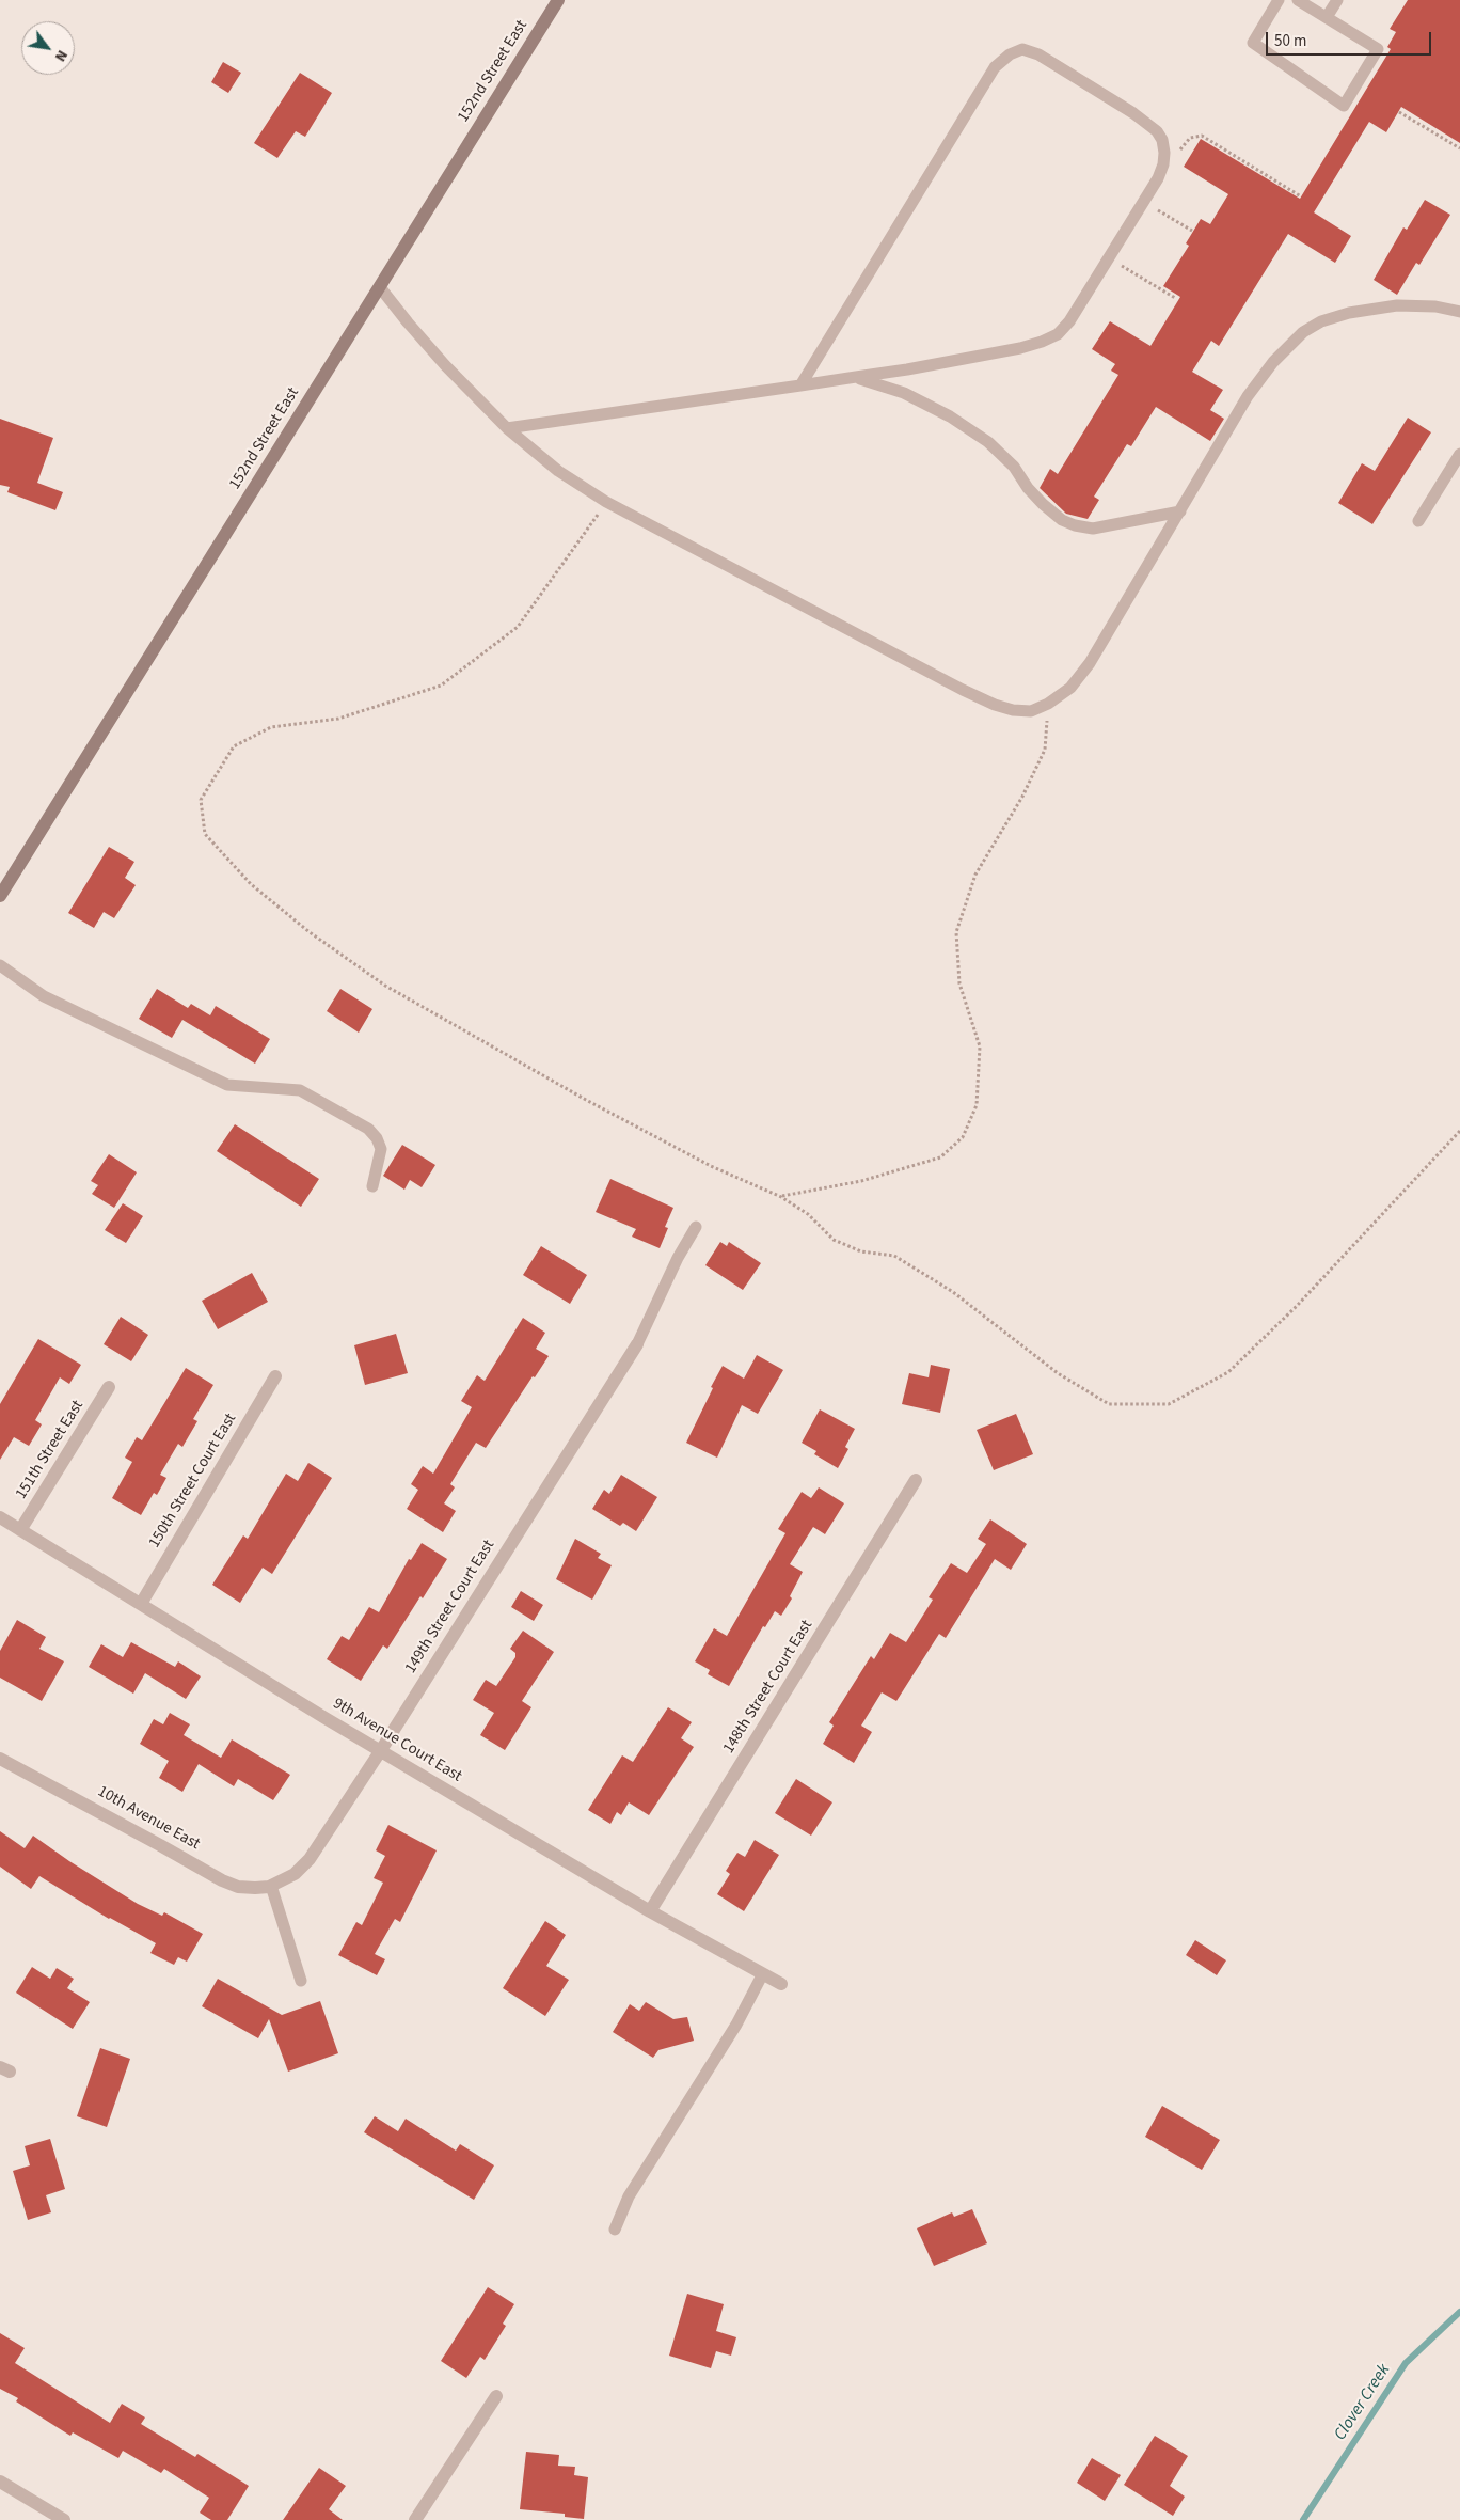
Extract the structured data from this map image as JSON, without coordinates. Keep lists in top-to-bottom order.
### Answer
{
  "streets": {
    "main road": ["152nd Street East"],
    "street": [
      "151th Street East",
      "150th Street Court East",
      "149th Street Court East",
      "148th Street Court East",
      "9th Avenue Court East",
      "10th Avenue East"
    ]
  },
  "crossings": [
    ["151th Street East", "9th Avenue Court East"],
    ["150th Street Court East", "9th Avenue Court East"],
    ["149th Street Court East", "9th Avenue Court East"],
    ["149th Street Court East", "10th Avenue East"],
    ["148th Street Court East", "9th Avenue Court East"]
  ],
  "water": ["Clover Creek"],
  "scale_bar": "50 m",
  "north": "bottom right"
}
